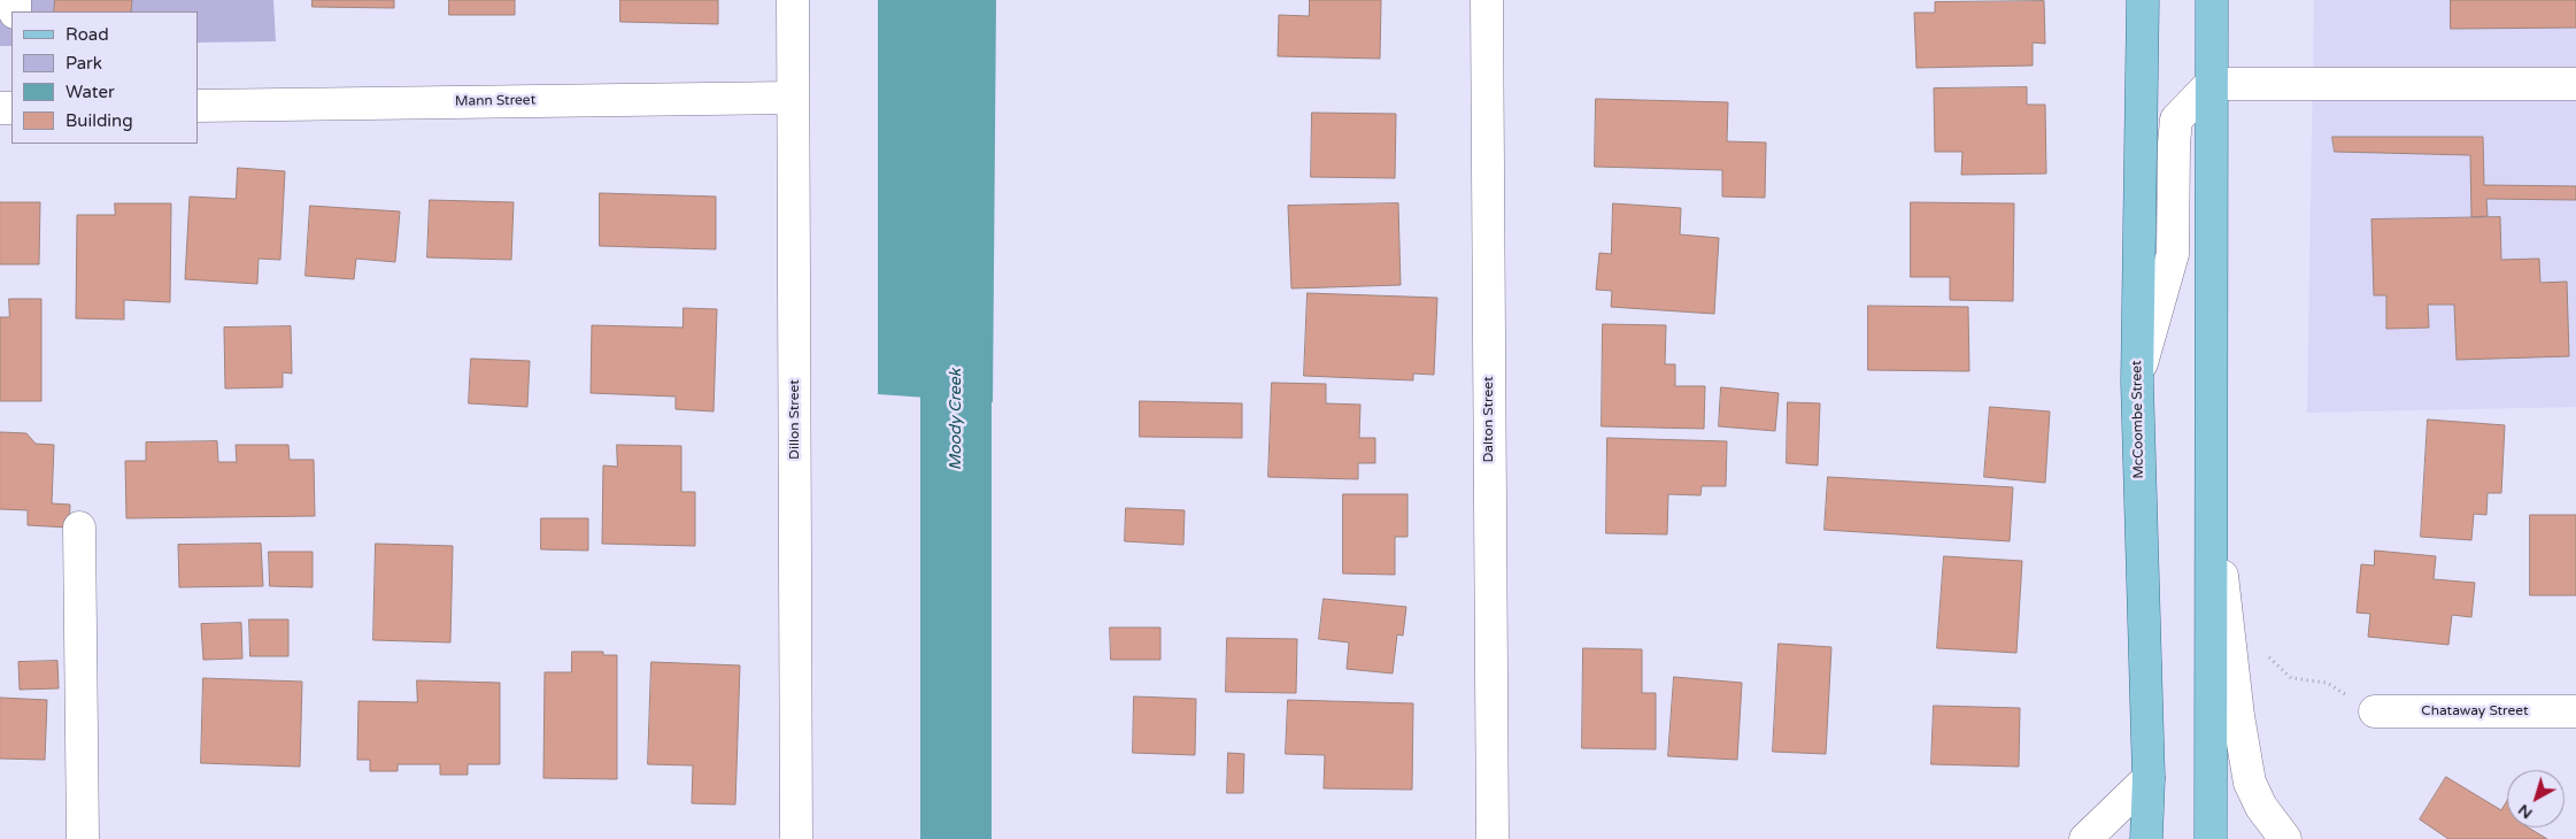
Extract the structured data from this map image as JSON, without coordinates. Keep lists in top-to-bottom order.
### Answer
{
  "streets": {
    "main road": ["McCoombe Street"],
    "street": [
      "Mann Street",
      "Dillon Street",
      "Dalton Street",
      "Chataway Street"
    ]
  },
  "crossings": [
    ["Mann Street", "Dillon Street"]
  ],
  "water": ["Moody Creek"],
  "legend": [
    "Road",
    "Park",
    "Water",
    "Building"
  ],
  "north": "bottom left"
}
